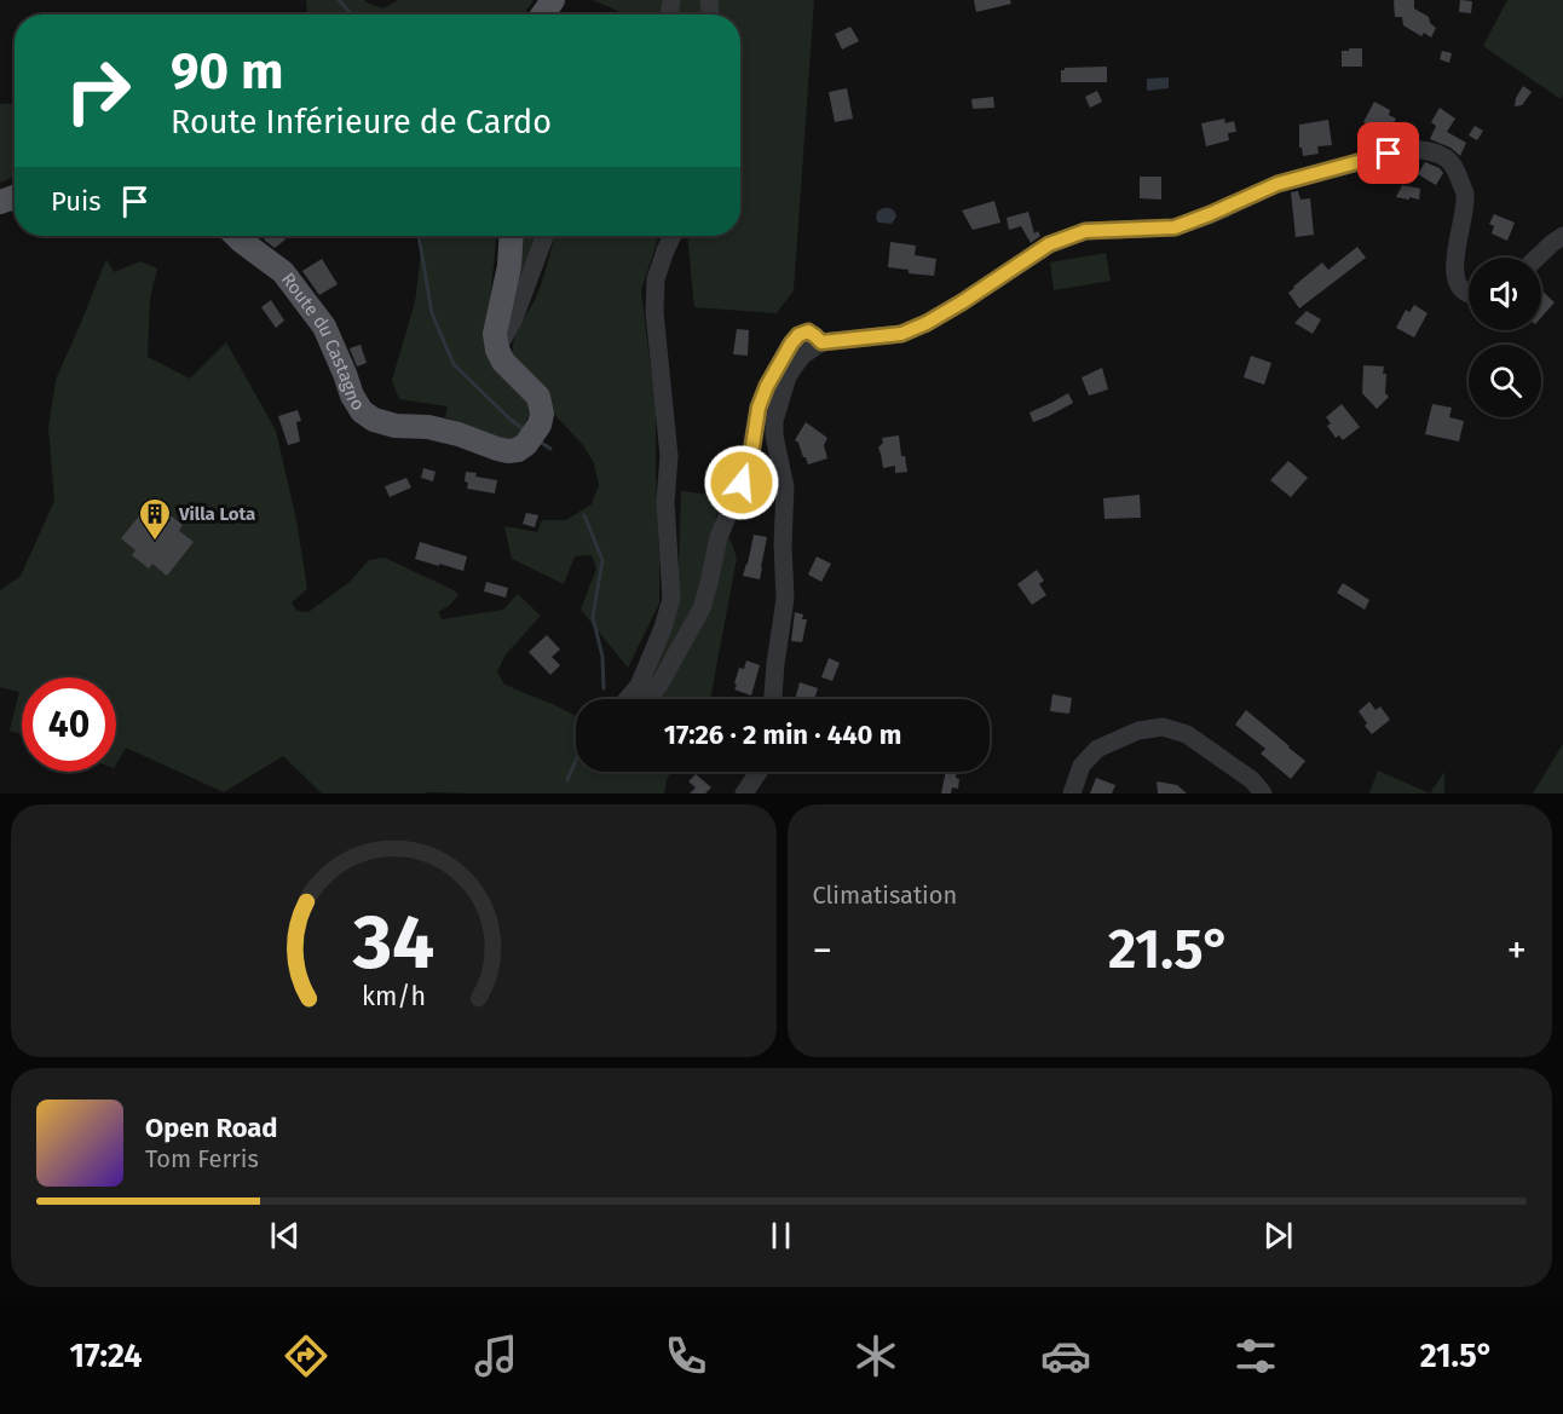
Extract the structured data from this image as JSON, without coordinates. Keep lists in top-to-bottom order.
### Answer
{
  "streets": {
    "main road": ["Route du Castagno"]
  },
  "places": {
    "building": ["Villa Lota"]
  },
  "page": {
    "turn": ["90 m", "Route Inférieure de Cardo"],
    "then": "Puis",
    "limit": "40",
    "trip": "17:26 · 2 min · 440 m",
    "tile": "Climatisation",
    "heat": ["−", "21.5°", "+"],
    "song": ["Open Road", "Tom Ferris"],
    "tabs": ["17:24", "21.5°"],
    "gauge": ["34", "km/h"]
  }
}
